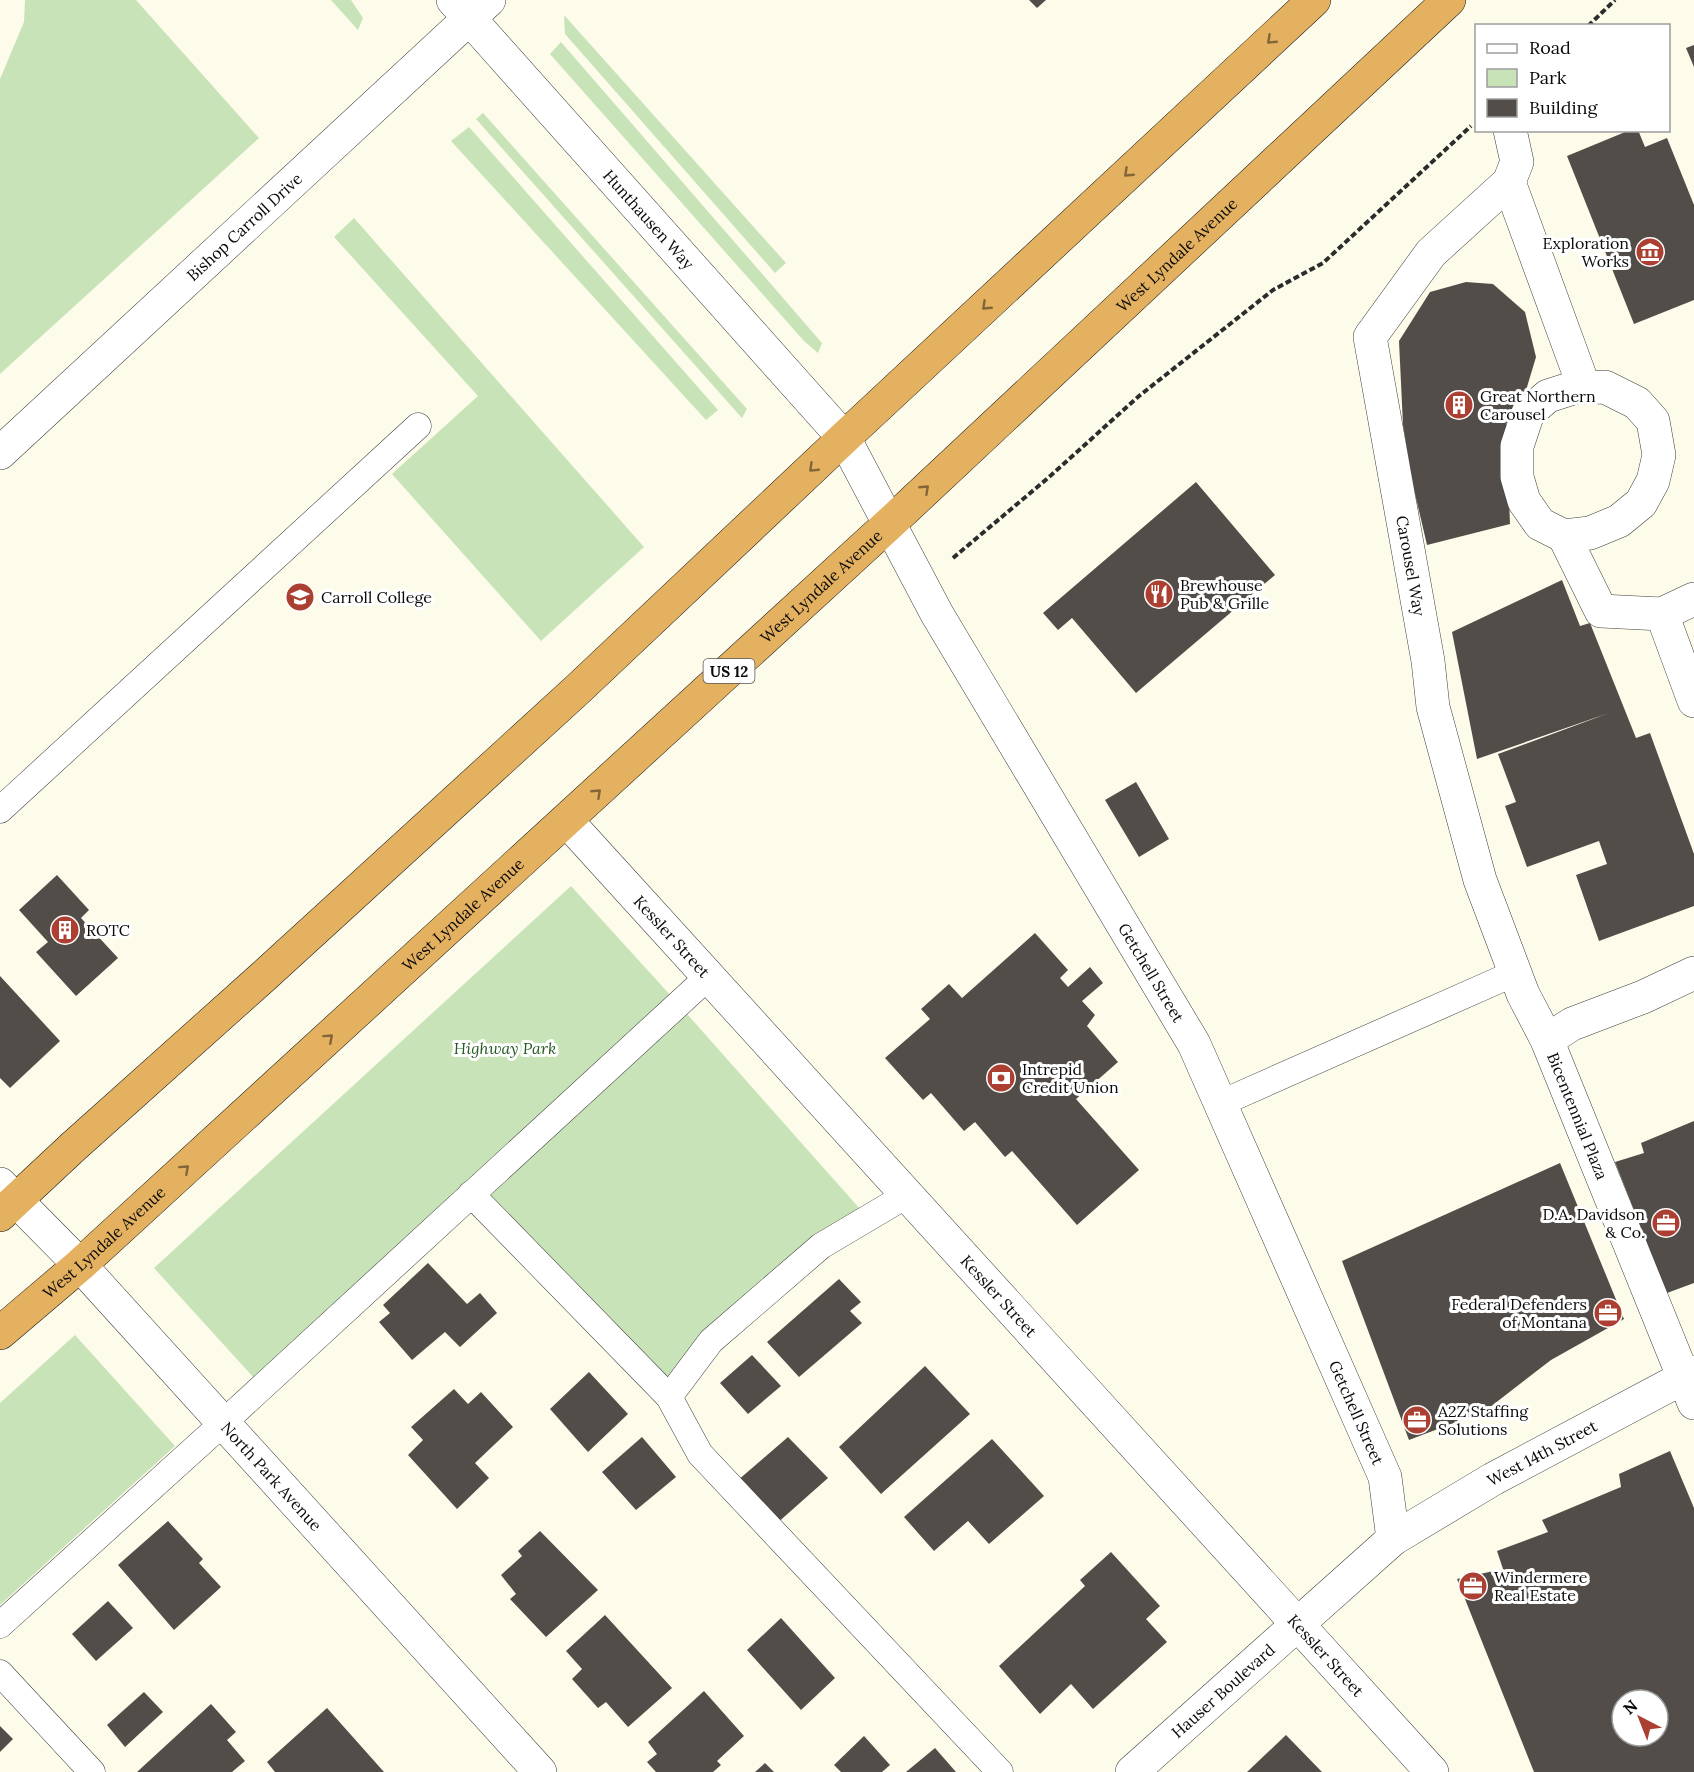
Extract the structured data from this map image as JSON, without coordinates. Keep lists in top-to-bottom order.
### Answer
{
  "streets": {
    "highway": ["West Lyndale Avenue", "US 12"],
    "street": [
      "Hunthausen Way",
      "Bishop Carroll Drive",
      "Carousel Way",
      "Kessler Street",
      "Getchell Street",
      "Bicentennial Plaza",
      "West 14th Street",
      "North Park Avenue",
      "Hauser Boulevard"
    ]
  },
  "crossings": [
    ["Hunthausen Way", "Bishop Carroll Drive"],
    ["Hunthausen Way", "Getchell Street"],
    ["West Lyndale Avenue", "Kessler Street"],
    ["West Lyndale Avenue", "Getchell Street"],
    ["West Lyndale Avenue", "North Park Avenue"],
    ["Carousel Way", "Bicentennial Plaza"],
    ["Kessler Street", "Hauser Boulevard"],
    ["Getchell Street", "West 14th Street"],
    ["Getchell Street", "Hauser Boulevard"],
    ["Bicentennial Plaza", "West 14th Street"],
    ["West 14th Street", "Hauser Boulevard"]
  ],
  "parks": ["Highway Park"],
  "places": {
    "museum": ["Exploration Works"],
    "building": ["Great Northern Carousel", "ROTC"],
    "restaurant": ["Brewhouse Pub & Grille"],
    "school or university": ["Carroll College"],
    "bank": ["Intrepid Credit Union"],
    "office": [
      "D.A. Davidson & Co.",
      "Federal Defenders of Montana",
      "A2Z Staffing Solutions",
      "Windermere Real Estate"
    ]
  },
  "legend": ["Road", "Park", "Building"],
  "north": "top left"
}
